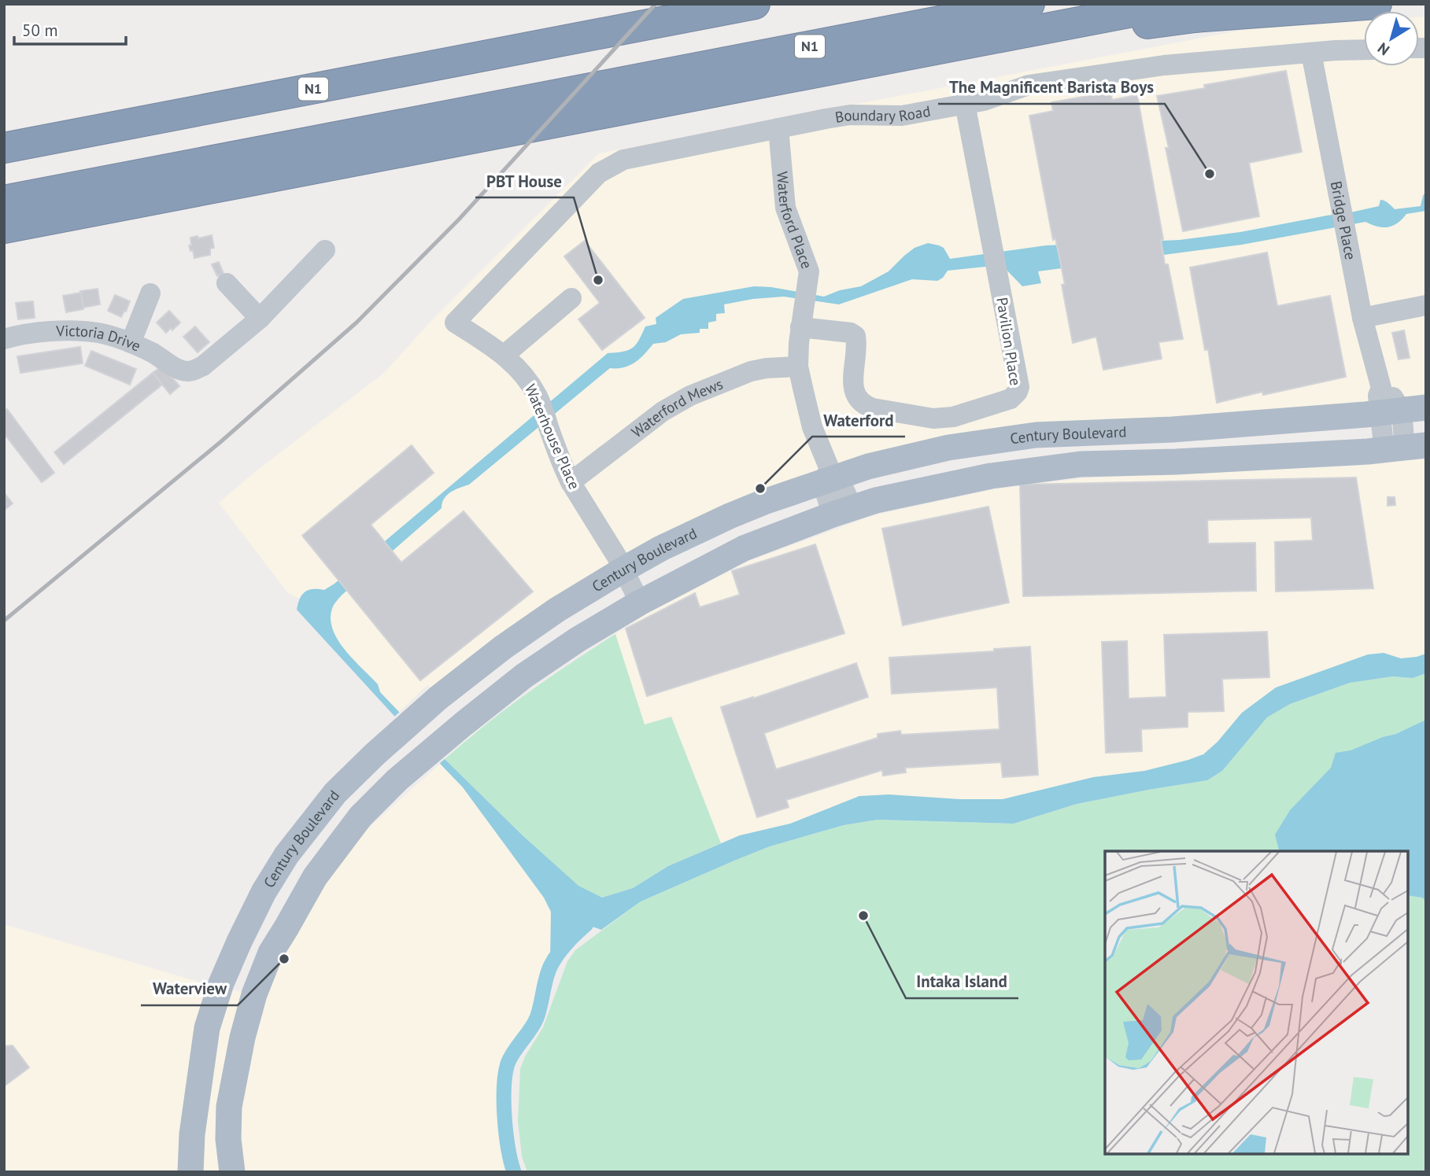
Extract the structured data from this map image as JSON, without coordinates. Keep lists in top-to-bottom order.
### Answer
{
  "streets": {
    "highway": ["N1"],
    "main road": ["Century Boulevard"],
    "street": [
      "Boundary Road",
      "Waterford Place",
      "Bridge Place",
      "Victoria Drive",
      "Pavilion Place",
      "Waterford Mews",
      "Waterhouse Place"
    ]
  },
  "crossings": [
    ["Boundary Road", "Waterford Place"],
    ["Boundary Road", "Bridge Place"],
    ["Boundary Road", "Pavilion Place"],
    ["Boundary Road", "Waterhouse Place"],
    ["Waterford Place", "Pavilion Place"],
    ["Waterford Place", "Waterford Mews"],
    ["Waterford Place", "Century Boulevard"],
    ["Bridge Place", "Century Boulevard"],
    ["Waterford Mews", "Waterhouse Place"],
    ["Century Boulevard", "Waterhouse Place"]
  ],
  "places": [
    "The Magnificent Barista Boys",
    "PBT House",
    "Waterford",
    "Intaka Island",
    "Waterview"
  ],
  "scale_bar": "50 m",
  "north": "bottom left"
}
